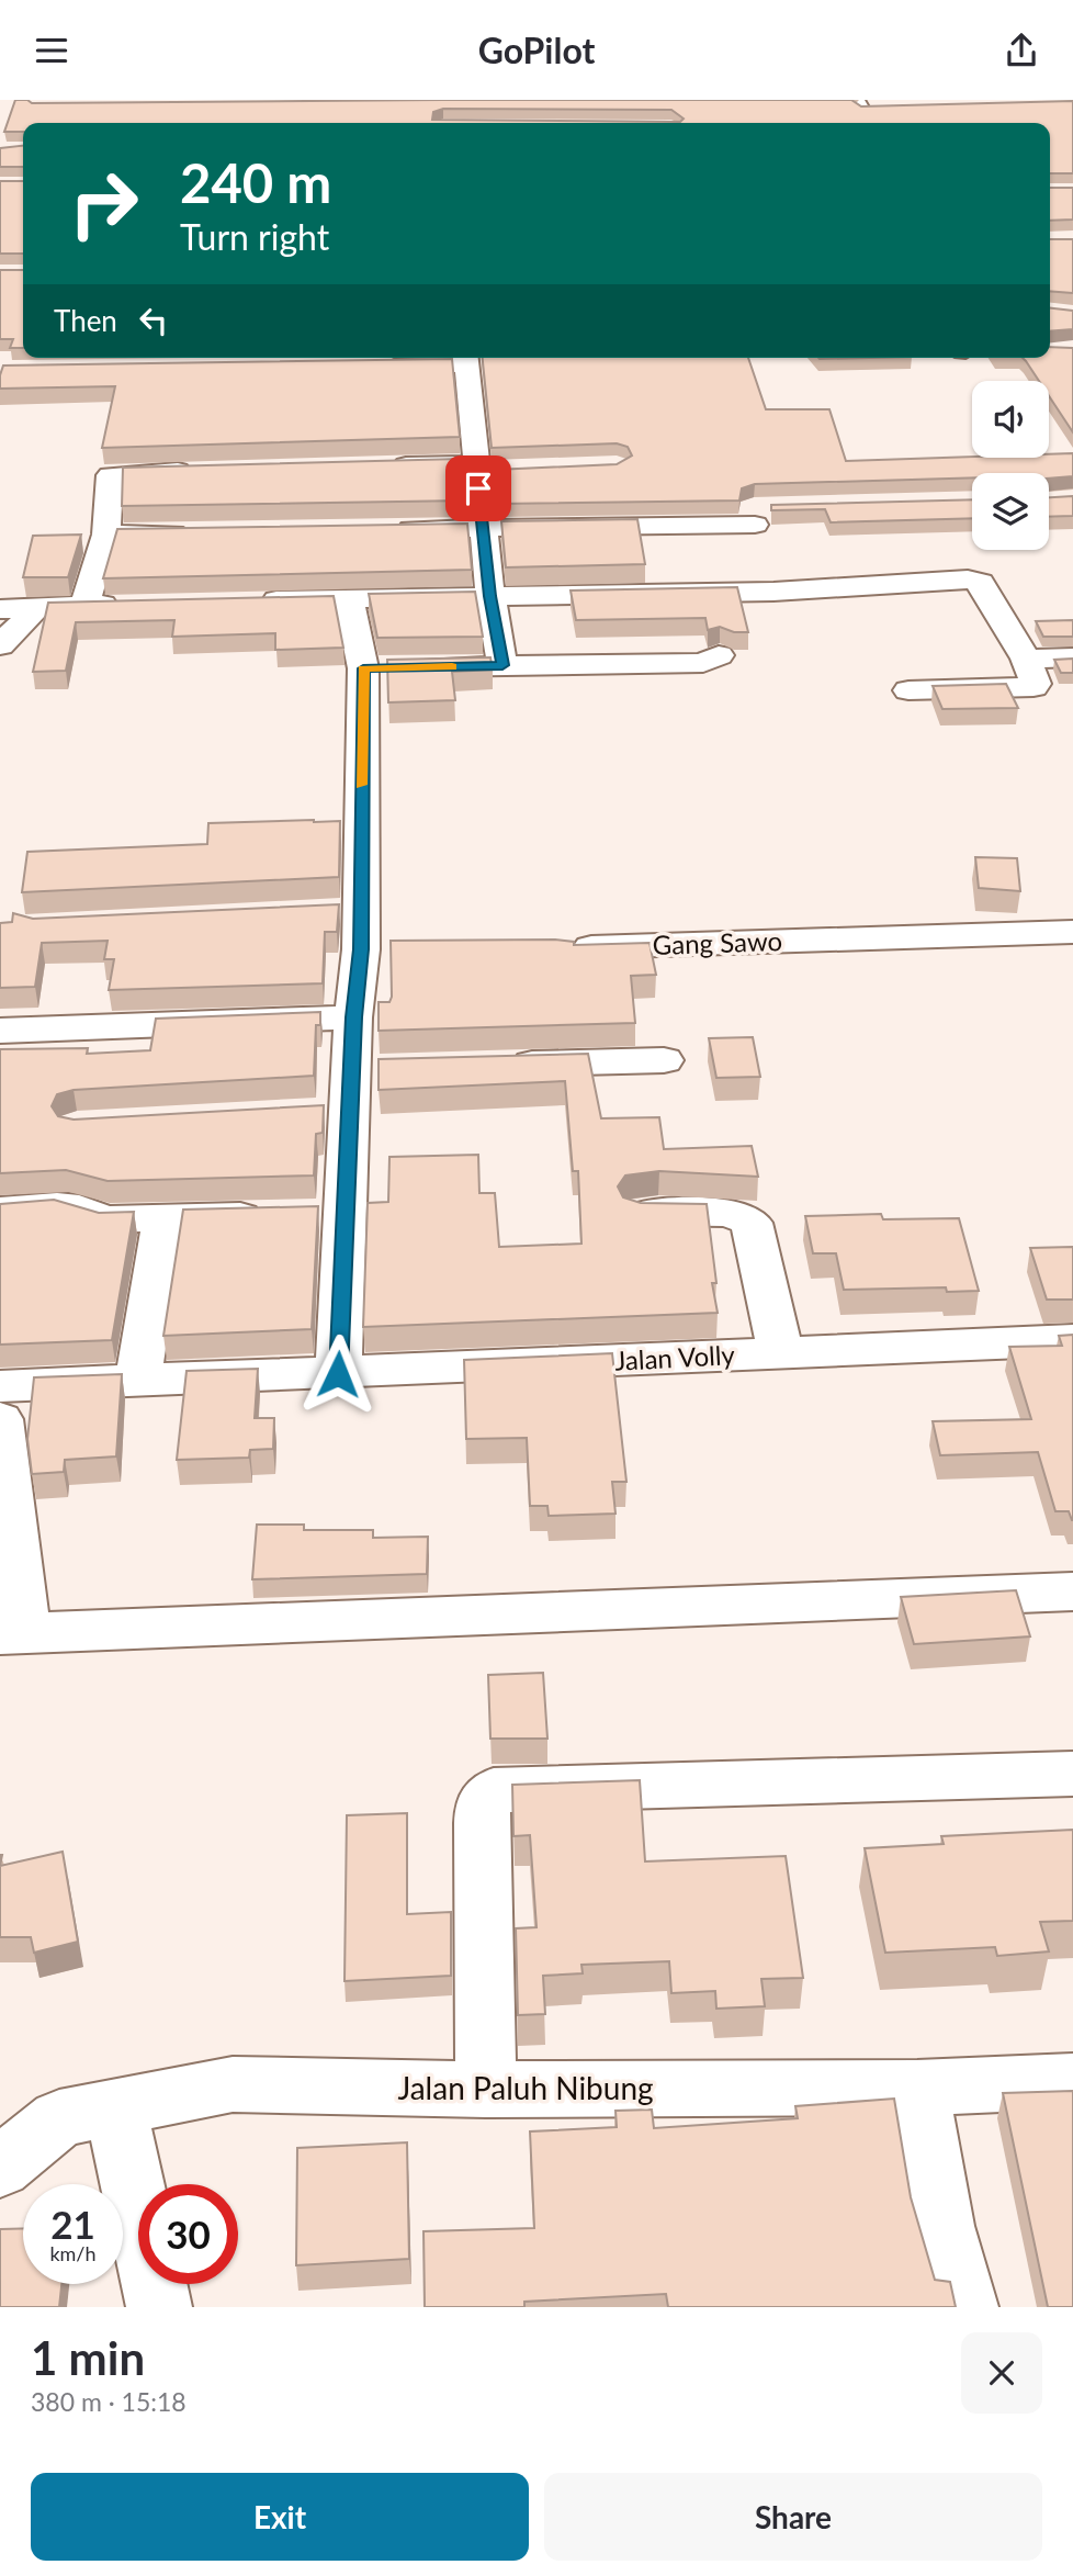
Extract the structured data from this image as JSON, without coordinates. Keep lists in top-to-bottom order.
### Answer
{
  "streets": {
    "street": ["Gang Sawo", "Jalan Volly", "Jalan Paluh Nibung"]
  },
  "page": {
    "header": "GoPilot",
    "turn": ["240 m", "Turn right"],
    "then": "Then",
    "speed": "21 km/h",
    "limit": "30",
    "heading": ["1 min", "380 m · 15:18"],
    "buttons": ["Exit", "Share"]
  }
}
